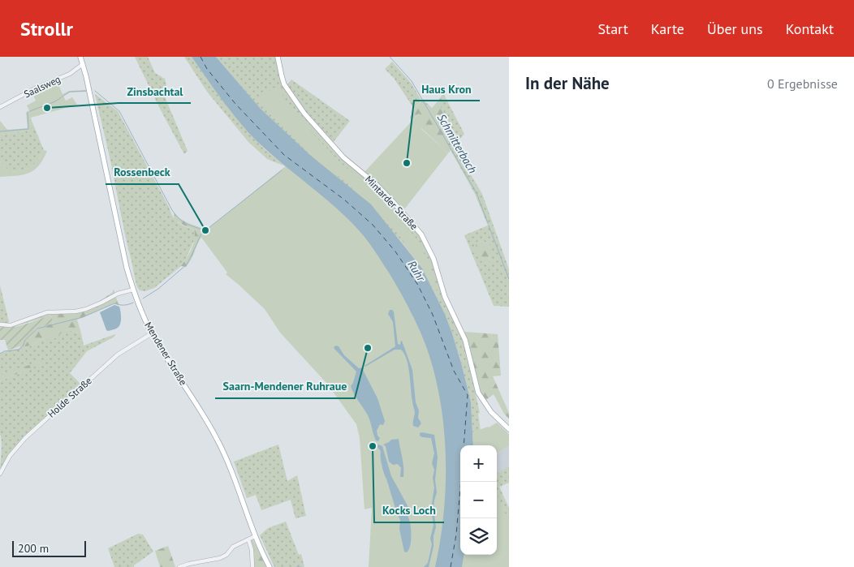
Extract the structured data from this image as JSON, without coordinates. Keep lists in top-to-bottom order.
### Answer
{
  "streets": {
    "main road": ["Mintarder Straße", "Mendener Straße"],
    "street": ["Saalsweg", "Holde Straße"]
  },
  "crossings": [
    ["Saalsweg", "Mendener Straße"],
    ["Mendener Straße", "Holde Straße"]
  ],
  "water": ["Schmitterbach", "Ruhr"],
  "places": [
    "Zinsbachtal",
    "Haus Kron",
    "Rossenbeck",
    "Saarn-Mendener Ruhraue",
    "Kocks Loch"
  ],
  "scale_bar": "200 m",
  "page": {
    "header": "Strollr",
    "nav": [
      "Start",
      "Karte",
      "Über uns",
      "Kontakt"
    ],
    "heading": ["In der Nähe", "0 Ergebnisse"],
    "map_buttons": ["+", "−"],
    "scale": "200 m"
  }
}
